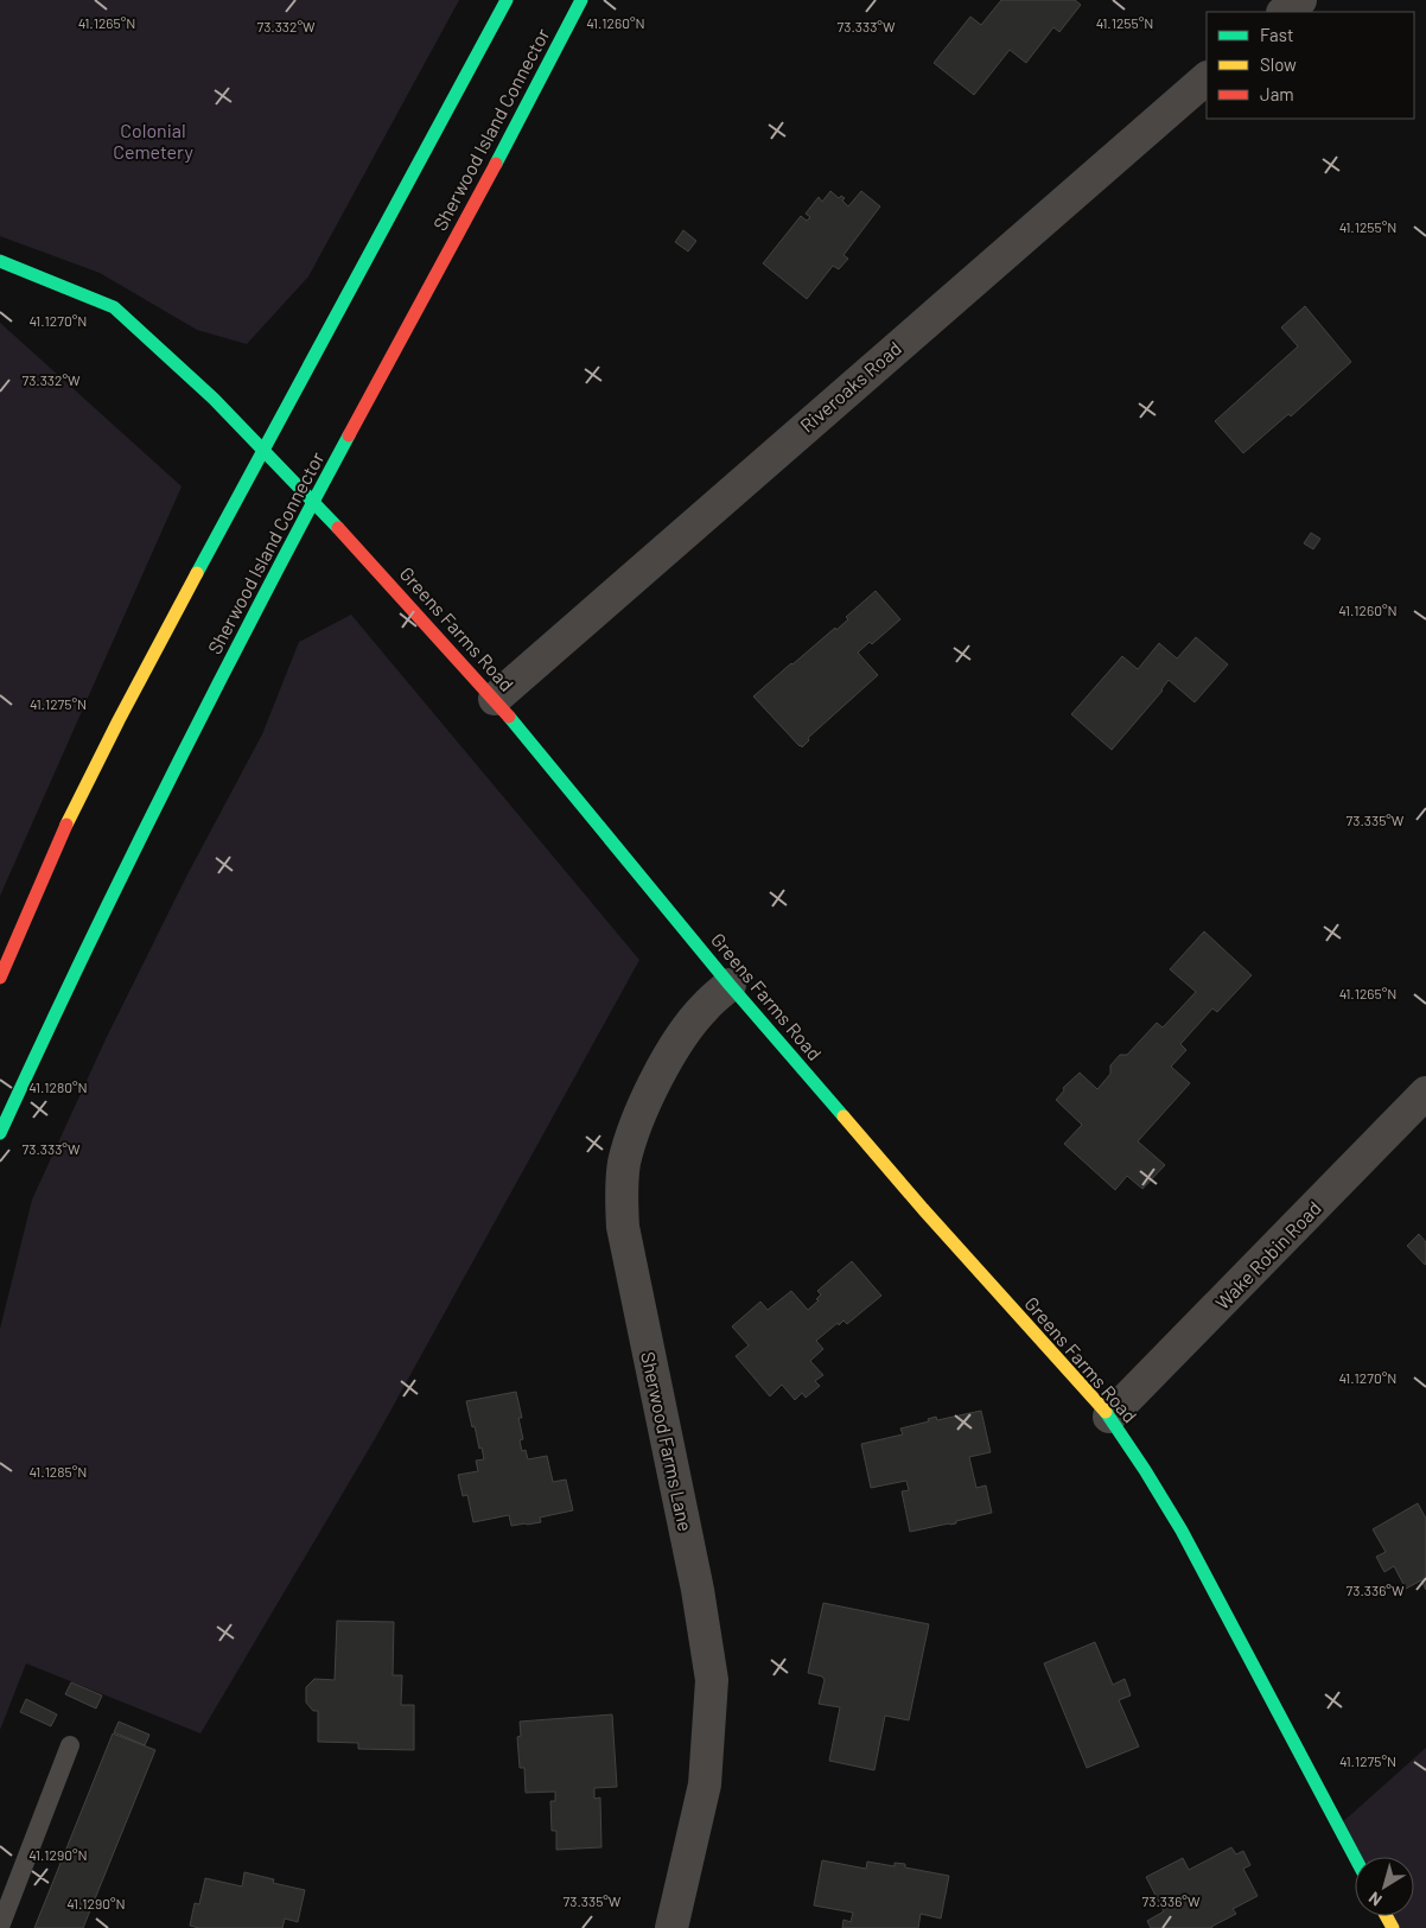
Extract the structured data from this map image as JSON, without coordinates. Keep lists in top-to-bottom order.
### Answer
{
  "streets": {
    "main road": ["Sherwood Island Connector", "Greens Farms Road"],
    "street": ["Riveroaks Road", "Wake Robin Road", "Sherwood Farms Lane"]
  },
  "crossings": [
    ["Sherwood Island Connector", "Greens Farms Road"],
    ["Riveroaks Road", "Greens Farms Road"],
    ["Greens Farms Road", "Wake Robin Road"],
    ["Greens Farms Road", "Sherwood Farms Lane"]
  ],
  "parks": ["Colonial Cemetery"],
  "legend": ["Fast", "Slow", "Jam"],
  "north": "bottom left",
  "coordinates": [
    "41.1265°N",
    "41.1260°N",
    "41.1255°N",
    "73.332°W",
    "73.333°W",
    "41.1270°N",
    "41.1275°N",
    "73.335°W",
    "41.1280°N",
    "41.1285°N",
    "73.336°W",
    "41.1290°N"
  ]
}
